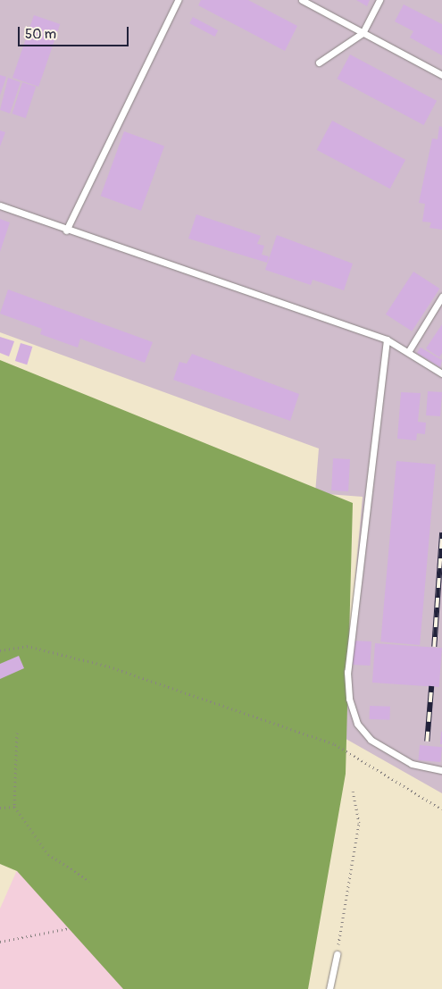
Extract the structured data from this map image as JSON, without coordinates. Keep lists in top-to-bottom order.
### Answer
{
  "scale_bar": "50 m"
}
